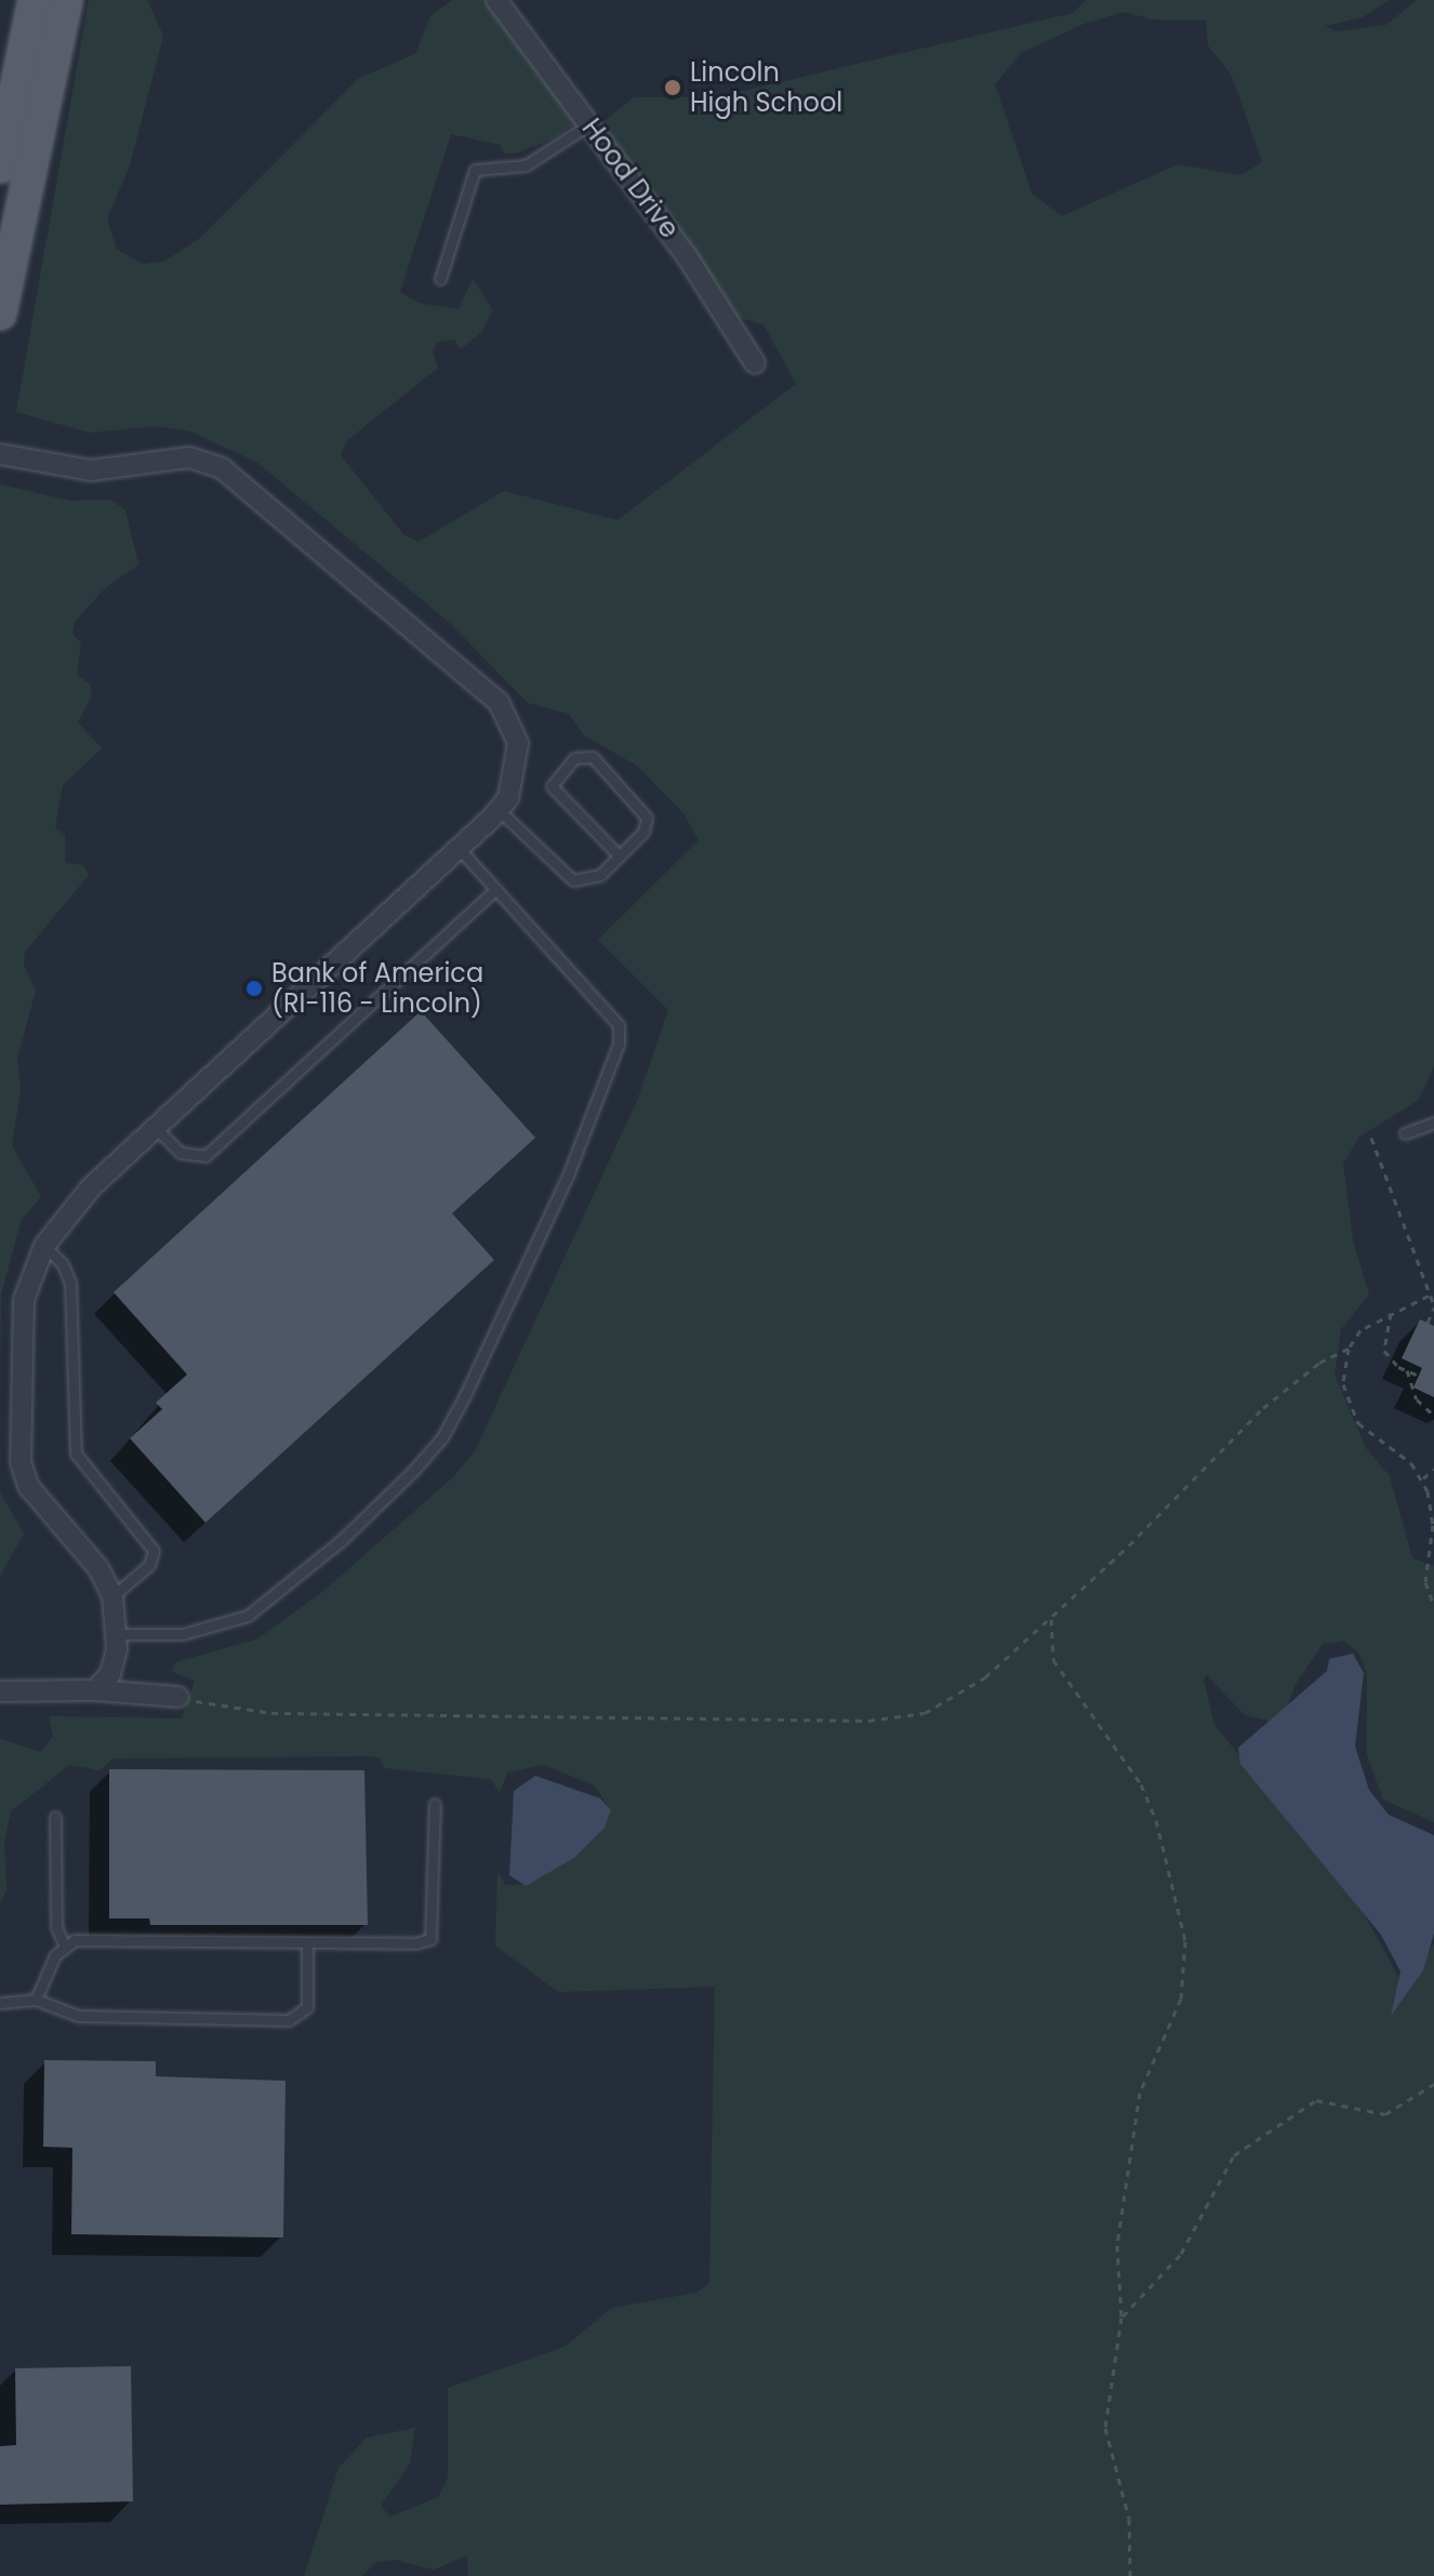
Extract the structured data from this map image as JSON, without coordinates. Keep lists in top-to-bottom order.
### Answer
{
  "streets": {
    "street": ["Hood Drive"]
  },
  "places": ["Lincoln High School", "Bank of America (RI-116 - Lincoln)"]
}
